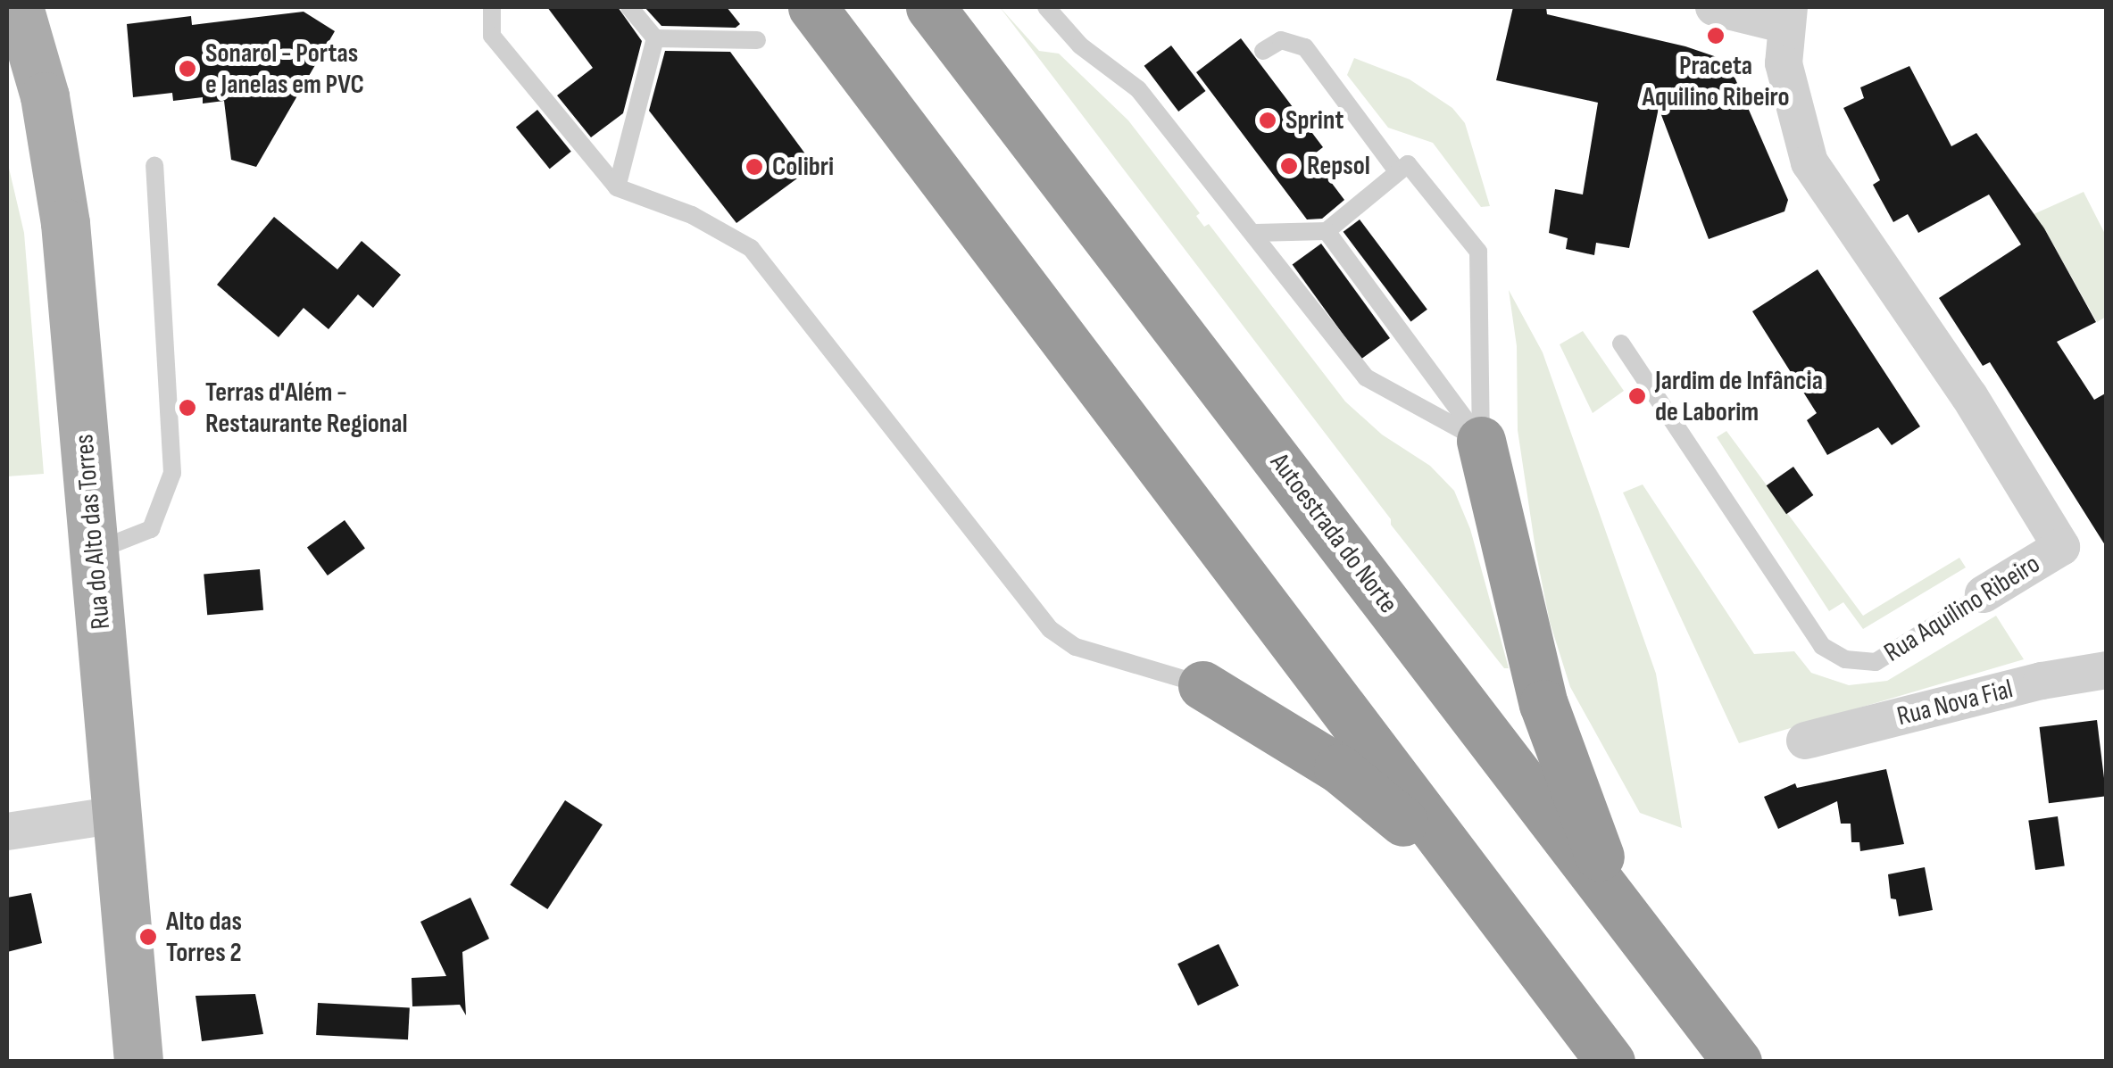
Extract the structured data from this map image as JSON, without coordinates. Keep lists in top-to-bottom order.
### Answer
{
  "streets": {
    "highway": ["Autoestrada do Norte"],
    "main road": ["Rua do Alto das Torres"],
    "street": ["Rua Aquilino Ribeiro", "Rua Nova Fial"]
  },
  "places": [
    "Praceta Aquilino Ribeiro",
    "Sonarol - Portas e Janelas em PVC",
    "Sprint",
    "Repsol",
    "Colibri",
    "Jardim de Infância de Laborim",
    "Terras d'Além - Restaurante Regional",
    "Alto das Torres 2"
  ]
}
